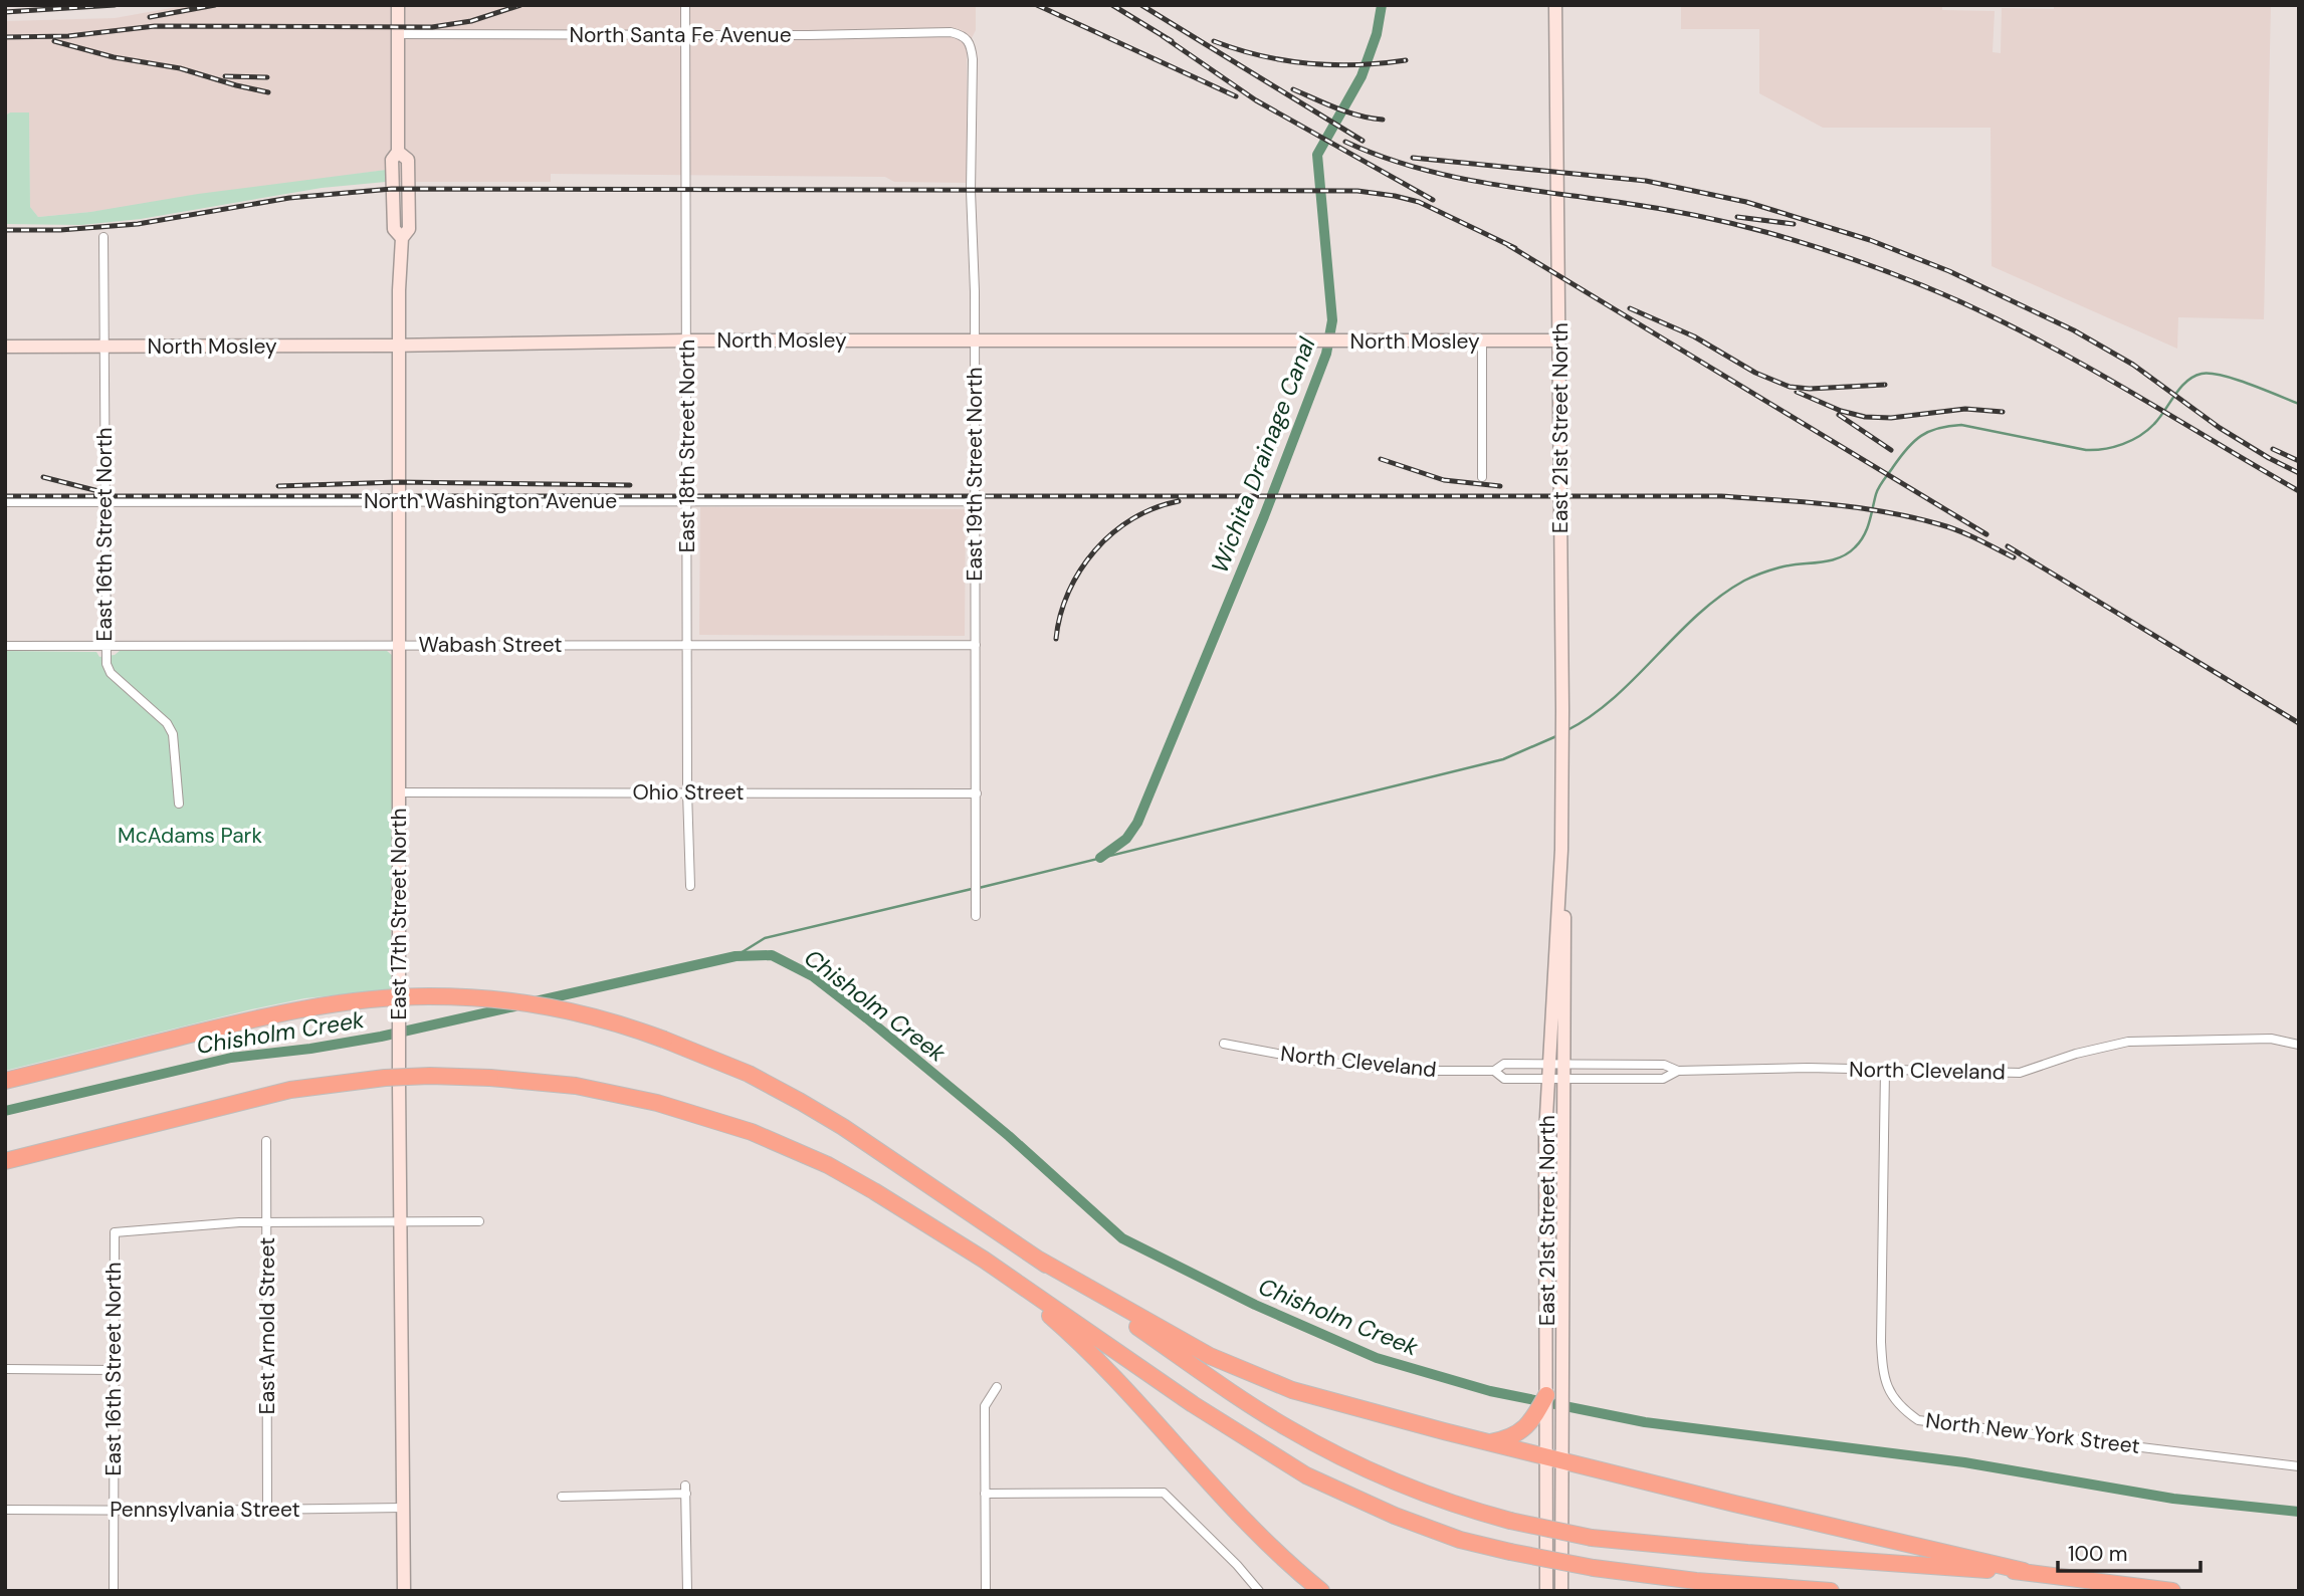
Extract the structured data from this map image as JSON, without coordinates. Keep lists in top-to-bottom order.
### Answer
{
  "streets": {
    "street": [
      "North Santa Fe Avenue",
      "North Mosley",
      "East 21st Street North",
      "East 18th Street North",
      "East 19th Street North",
      "North Washington Avenue",
      "East 16th Street North",
      "Wabash Street",
      "Ohio Street",
      "East 17th Street North",
      "North Cleveland",
      "East Arnold Street",
      "North New York Street",
      "Pennsylvania Street"
    ]
  },
  "crossings": [
    ["North Santa Fe Avenue", "East 18th Street North"],
    ["North Santa Fe Avenue", "East 19th Street North"],
    ["North Santa Fe Avenue", "East 17th Street North"],
    ["North Mosley", "East 21st Street North"],
    ["North Mosley", "East 18th Street North"],
    ["North Mosley", "East 19th Street North"],
    ["North Mosley", "East 16th Street North"],
    ["North Mosley", "East 17th Street North"],
    ["East 21st Street North", "North Cleveland"],
    ["East 18th Street North", "North Washington Avenue"],
    ["East 18th Street North", "Wabash Street"],
    ["East 18th Street North", "Ohio Street"],
    ["East 19th Street North", "North Washington Avenue"],
    ["East 19th Street North", "Wabash Street"],
    ["East 19th Street North", "Ohio Street"],
    ["North Washington Avenue", "East 16th Street North"],
    ["North Washington Avenue", "East 17th Street North"],
    ["East 16th Street North", "Wabash Street"],
    ["East 16th Street North", "East Arnold Street"],
    ["East 16th Street North", "Pennsylvania Street"],
    ["Wabash Street", "East 17th Street North"],
    ["Ohio Street", "East 17th Street North"],
    ["East 17th Street North", "Pennsylvania Street"],
    ["North Cleveland", "North New York Street"],
    ["East Arnold Street", "Pennsylvania Street"]
  ],
  "water": ["Wichita Drainage Canal", "Chisholm Creek"],
  "parks": ["McAdams Park"],
  "scale_bar": "100 m"
}
